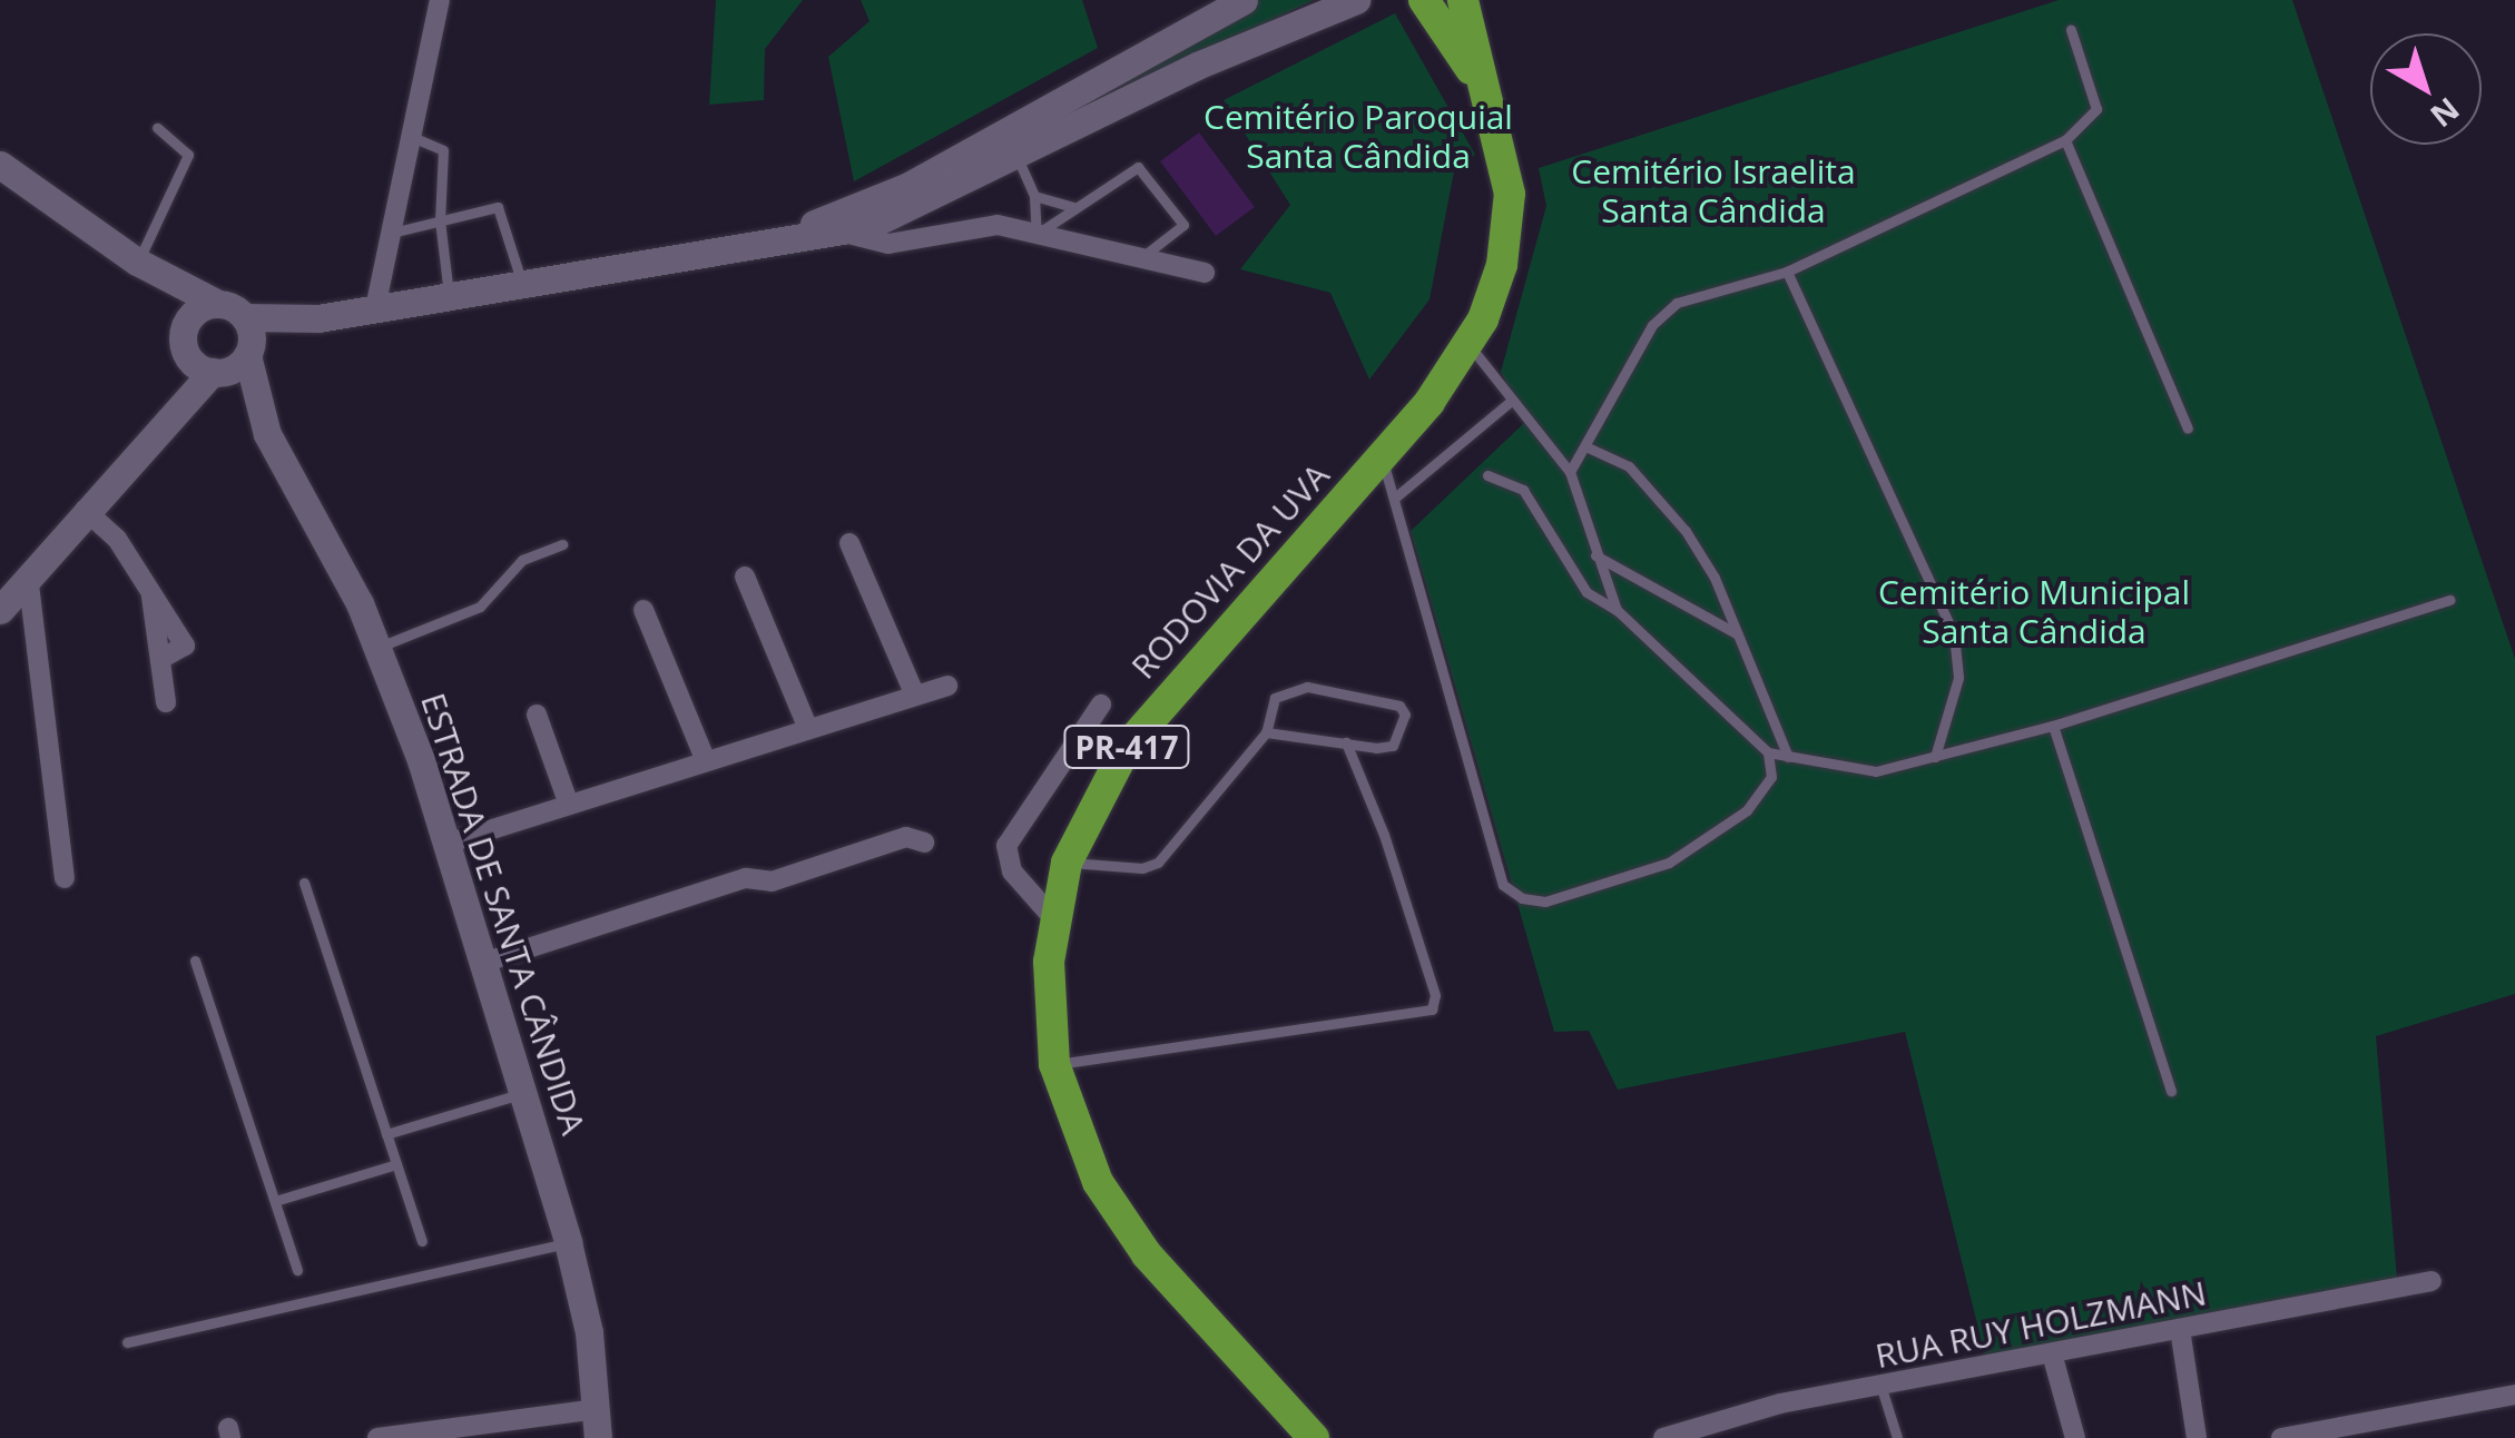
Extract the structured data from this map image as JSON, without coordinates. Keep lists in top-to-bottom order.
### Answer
{
  "streets": {
    "highway": ["RODOVIA DA UVA", "PR-417"],
    "main road": ["ESTRADA DE SANTA CÂNDIDA"],
    "street": ["RUA RUY HOLZMANN"]
  },
  "parks": ["Cemitério Paroquial Santa Cândida", "Cemitério Israelita Santa Cândida", "Cemitério Municipal Santa Cândida"],
  "north": "bottom right"
}
